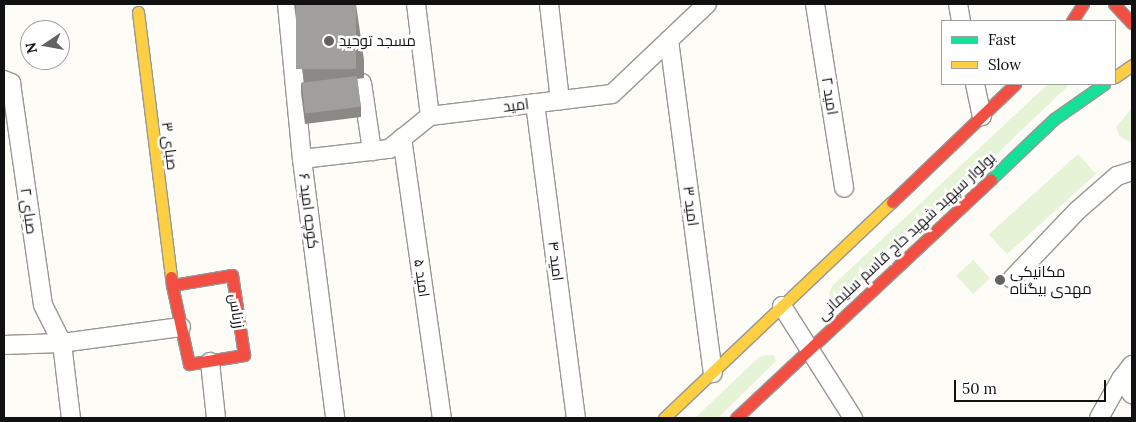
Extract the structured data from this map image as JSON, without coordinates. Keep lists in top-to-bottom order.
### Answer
{
  "streets": {
    "main road": ["صبای ۳", "بولوار سپهبد شهید حاج قاسم سلیمانی", "زرناس"],
    "street": [
      "امید ۲",
      "امید",
      "امید ۳",
      "صبای ۲",
      "کوچه امید ۶",
      "امید ۴",
      "امید ۵"
    ]
  },
  "crossings": [
    ["امید", "امید ۳"],
    ["امید", "امید ۴"],
    ["صبای ۳", "زرناس"]
  ],
  "places": ["مسجد توحید", "مکانیکی مهدی بیگناه"],
  "legend": ["Fast", "Slow"],
  "scale_bar": "50 m",
  "north": "left"
}
